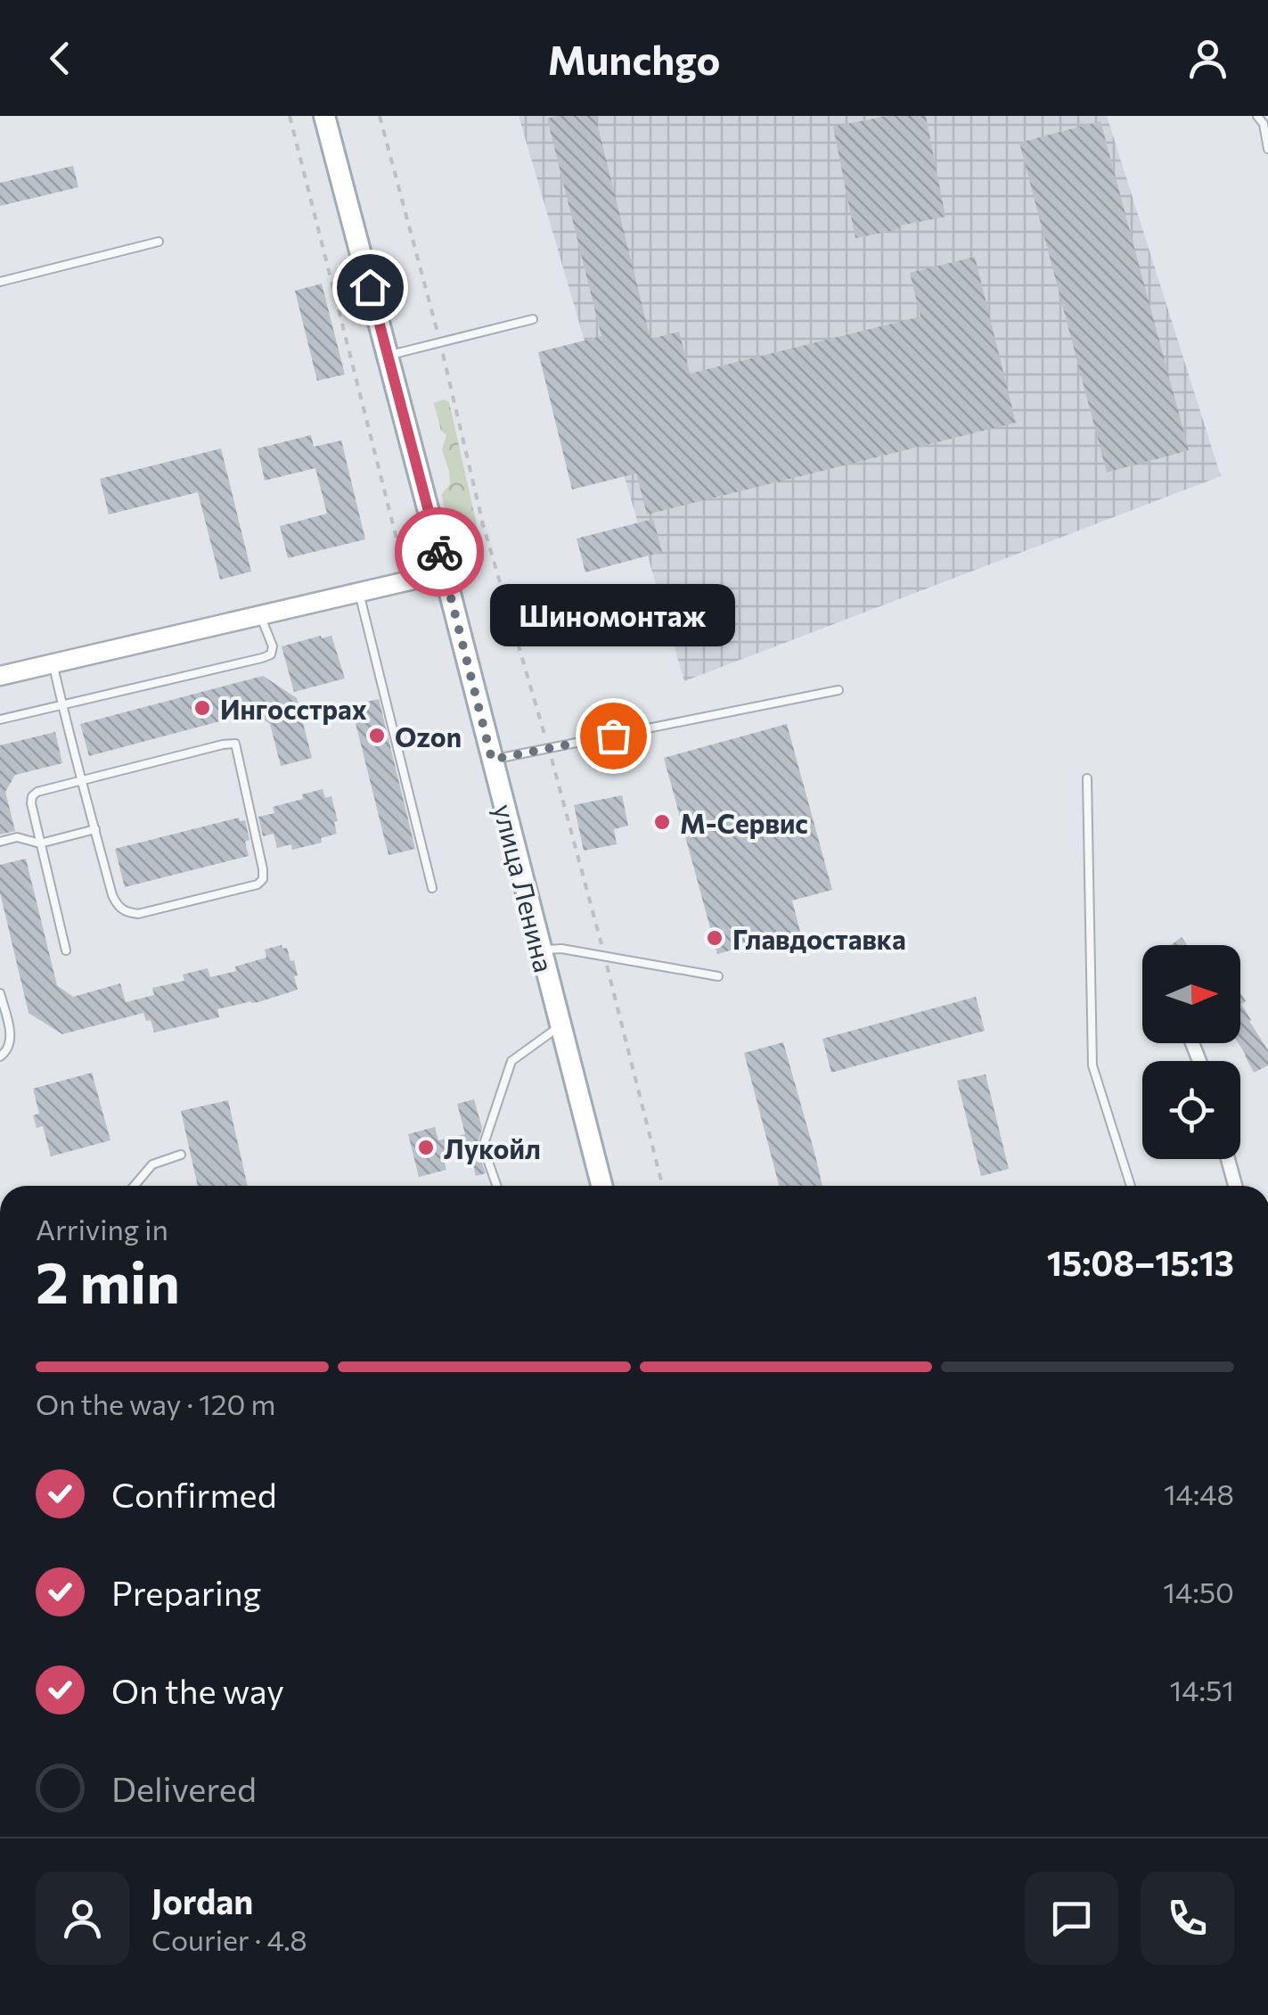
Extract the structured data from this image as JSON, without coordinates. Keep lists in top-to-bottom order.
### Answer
{
  "streets": {
    "main road": ["улица Ленина"]
  },
  "places": [
    "Ингосстрах",
    "Ozon",
    "Шиномонтаж",
    "М-Сервис",
    "Главдоставка",
    "Лукойл"
  ],
  "north": "right",
  "page": {
    "header": "Munchgo",
    "bubble": "Шиномонтаж",
    "heading": ["2 min", "Arriving in", "15:08–15:13"],
    "panel": ["Jordan", "Courier · 4.8"],
    "bar": "On the way · 120 m",
    "list": [
      ["Confirmed", "14:48"],
      ["Preparing", "14:50"],
      ["On the way", "14:51"],
      "Delivered"
    ]
  }
}
